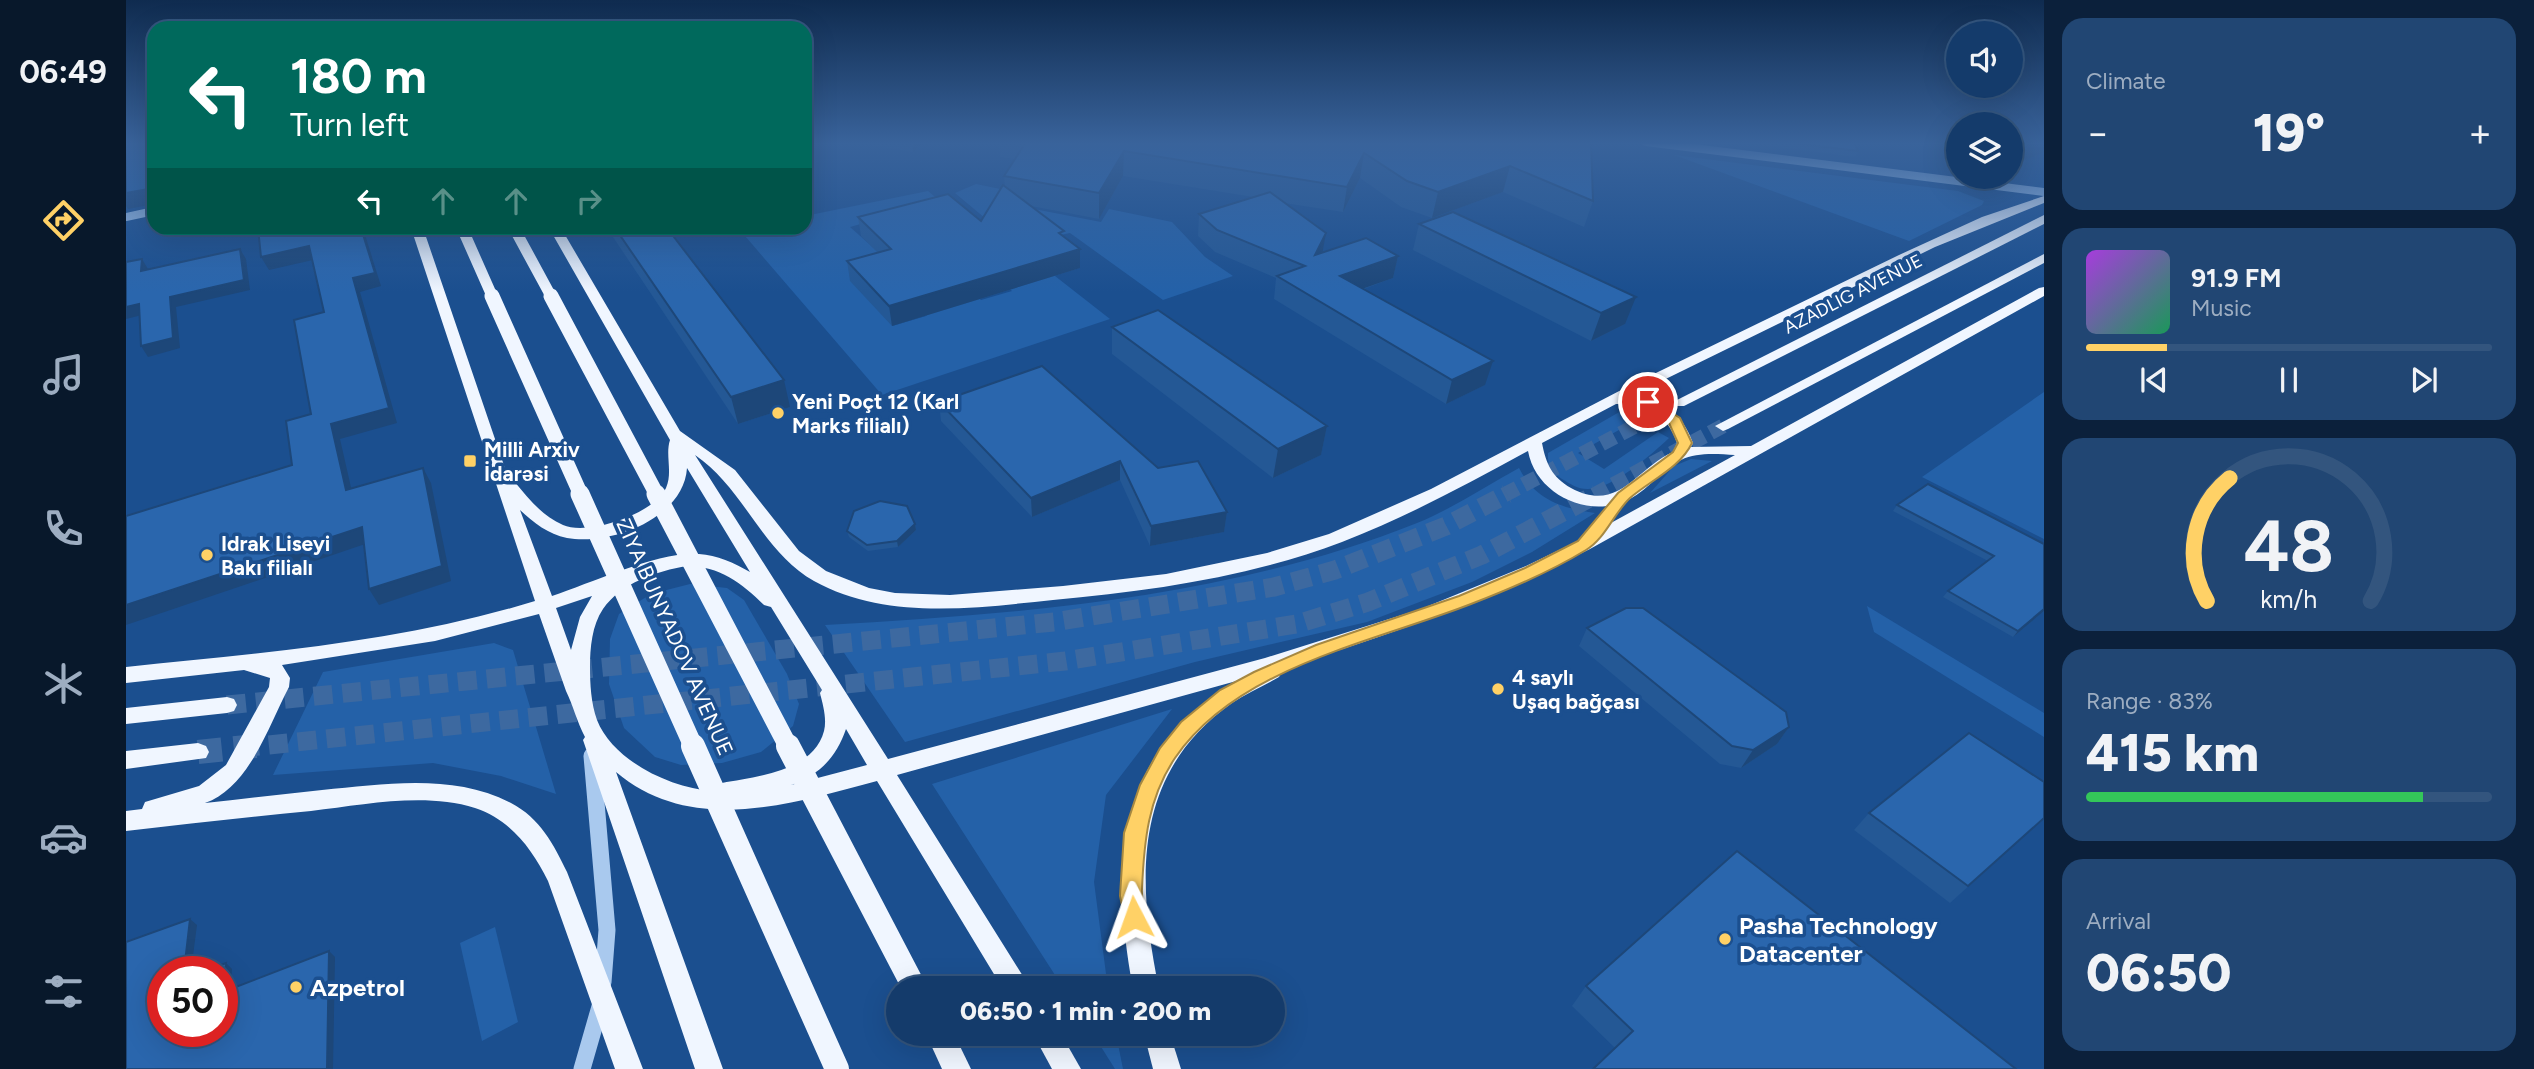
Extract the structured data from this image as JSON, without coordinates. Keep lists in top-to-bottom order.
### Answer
{
  "streets": {
    "main road": ["AZADLIG AVENUE", "ZIYA BUNYADOV AVENUE"]
  },
  "places": {
    "other": [
      "Yeni Poçt 12 (Karl Marks filialı)",
      "Idrak Liseyi Bakı filialı",
      "4 saylı Uşaq bağçası",
      "Pasha Technology Datacenter",
      "Azpetrol"
    ],
    "transit": ["Milli Arxiv İdarəsi"]
  },
  "page": {
    "tabs": "06:49",
    "tile": [
      "Climate",
      ["Range · 83%", "415 km"],
      ["Arrival", "06:50"]
    ],
    "turn": ["180 m", "Turn left"],
    "heat": ["−", "19°", "+"],
    "song": ["91.9 FM", "Music"],
    "limit": "50",
    "trip": "06:50 · 1 min · 200 m",
    "gauge": ["48", "km/h"]
  }
}
